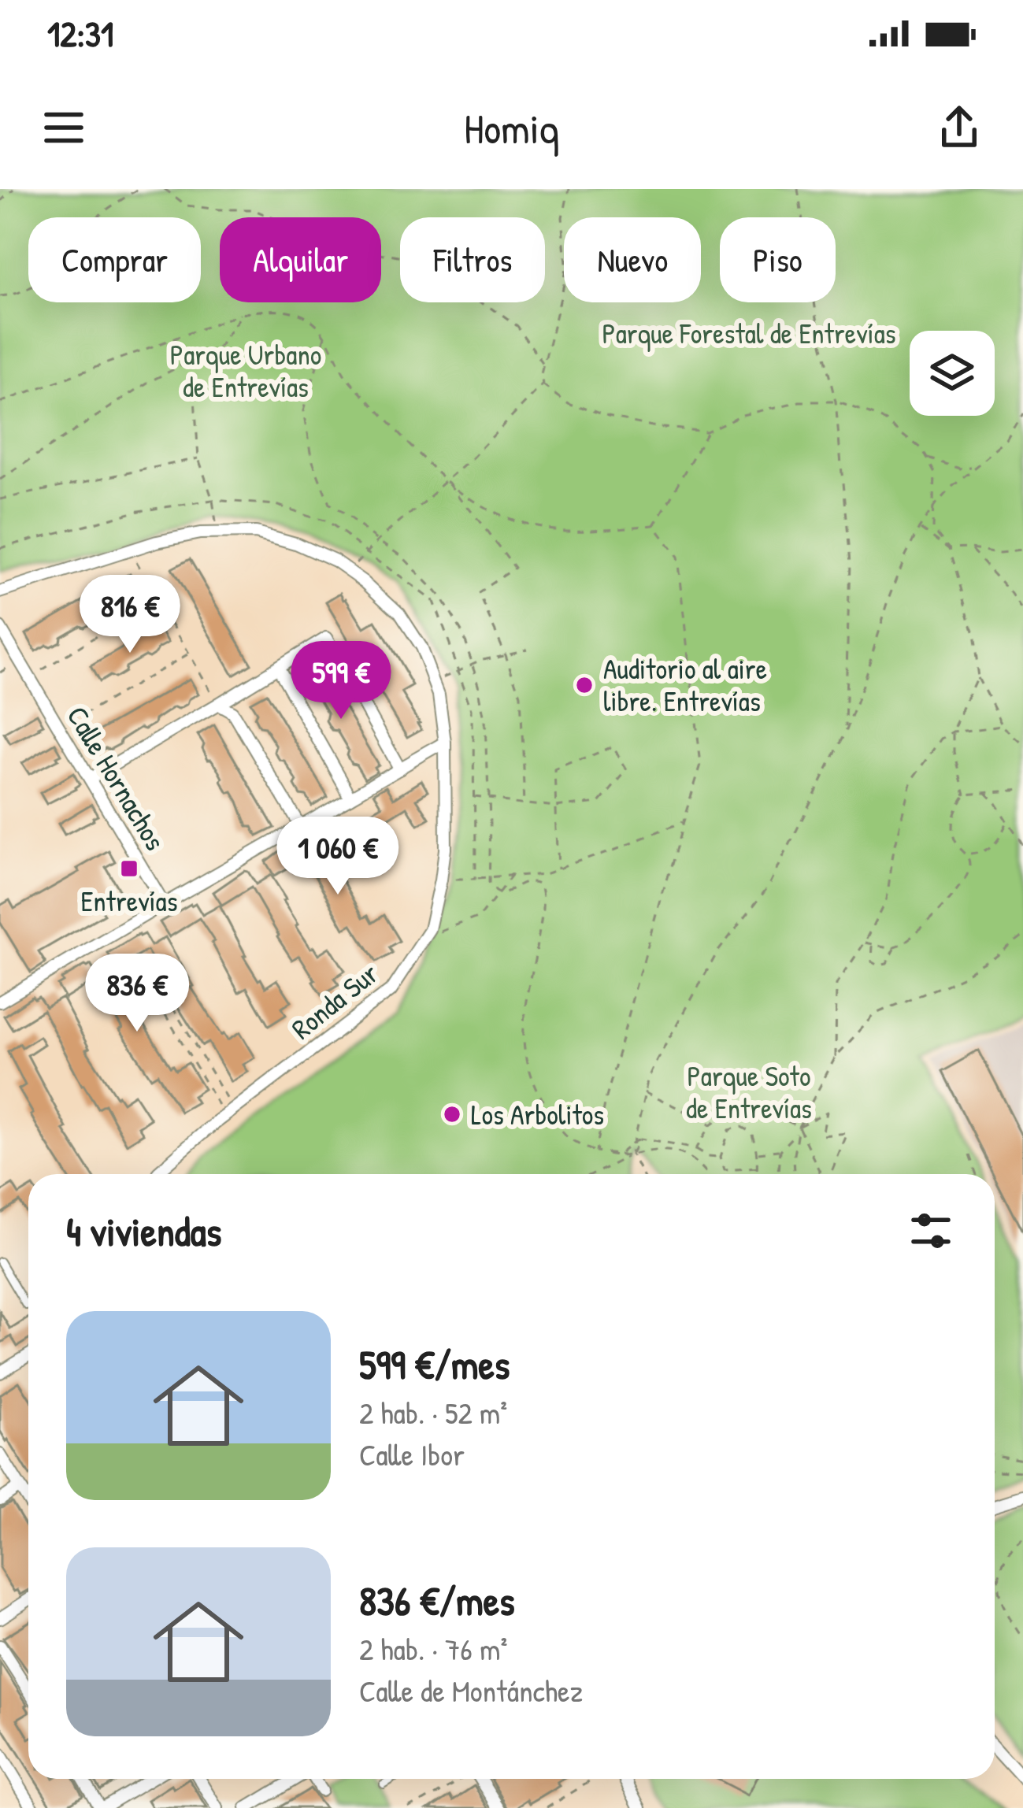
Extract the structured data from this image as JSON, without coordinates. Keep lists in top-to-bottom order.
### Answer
{
  "streets": {
    "street": ["Calle Hornachos", "Ronda Sur"]
  },
  "parks": ["Parque Forestal de Entrevías", "Parque Urbano de Entrevías", "Parque Soto de Entrevías"],
  "places": {
    "other": ["Auditorio al aire libre. Entrevías", "Los Arbolitos"],
    "transit": ["Entrevías"]
  },
  "page": {
    "status": "12:31",
    "header": "Homiq",
    "chip": [
      "Comprar",
      "Alquilar",
      "Filtros",
      "Nuevo",
      "Piso"
    ],
    "price": [
      "816 €",
      "599 €",
      "1 060 €",
      "836 €"
    ],
    "heading": "4 viviendas",
    "list": [
      {
        "name": "599 €/mes",
        "note": "2 hab. · 52 m² · Calle Ibor"
      },
      {
        "name": "836 €/mes",
        "note": "2 hab. · 76 m² · Calle de Montánchez"
      }
    ]
  }
}
